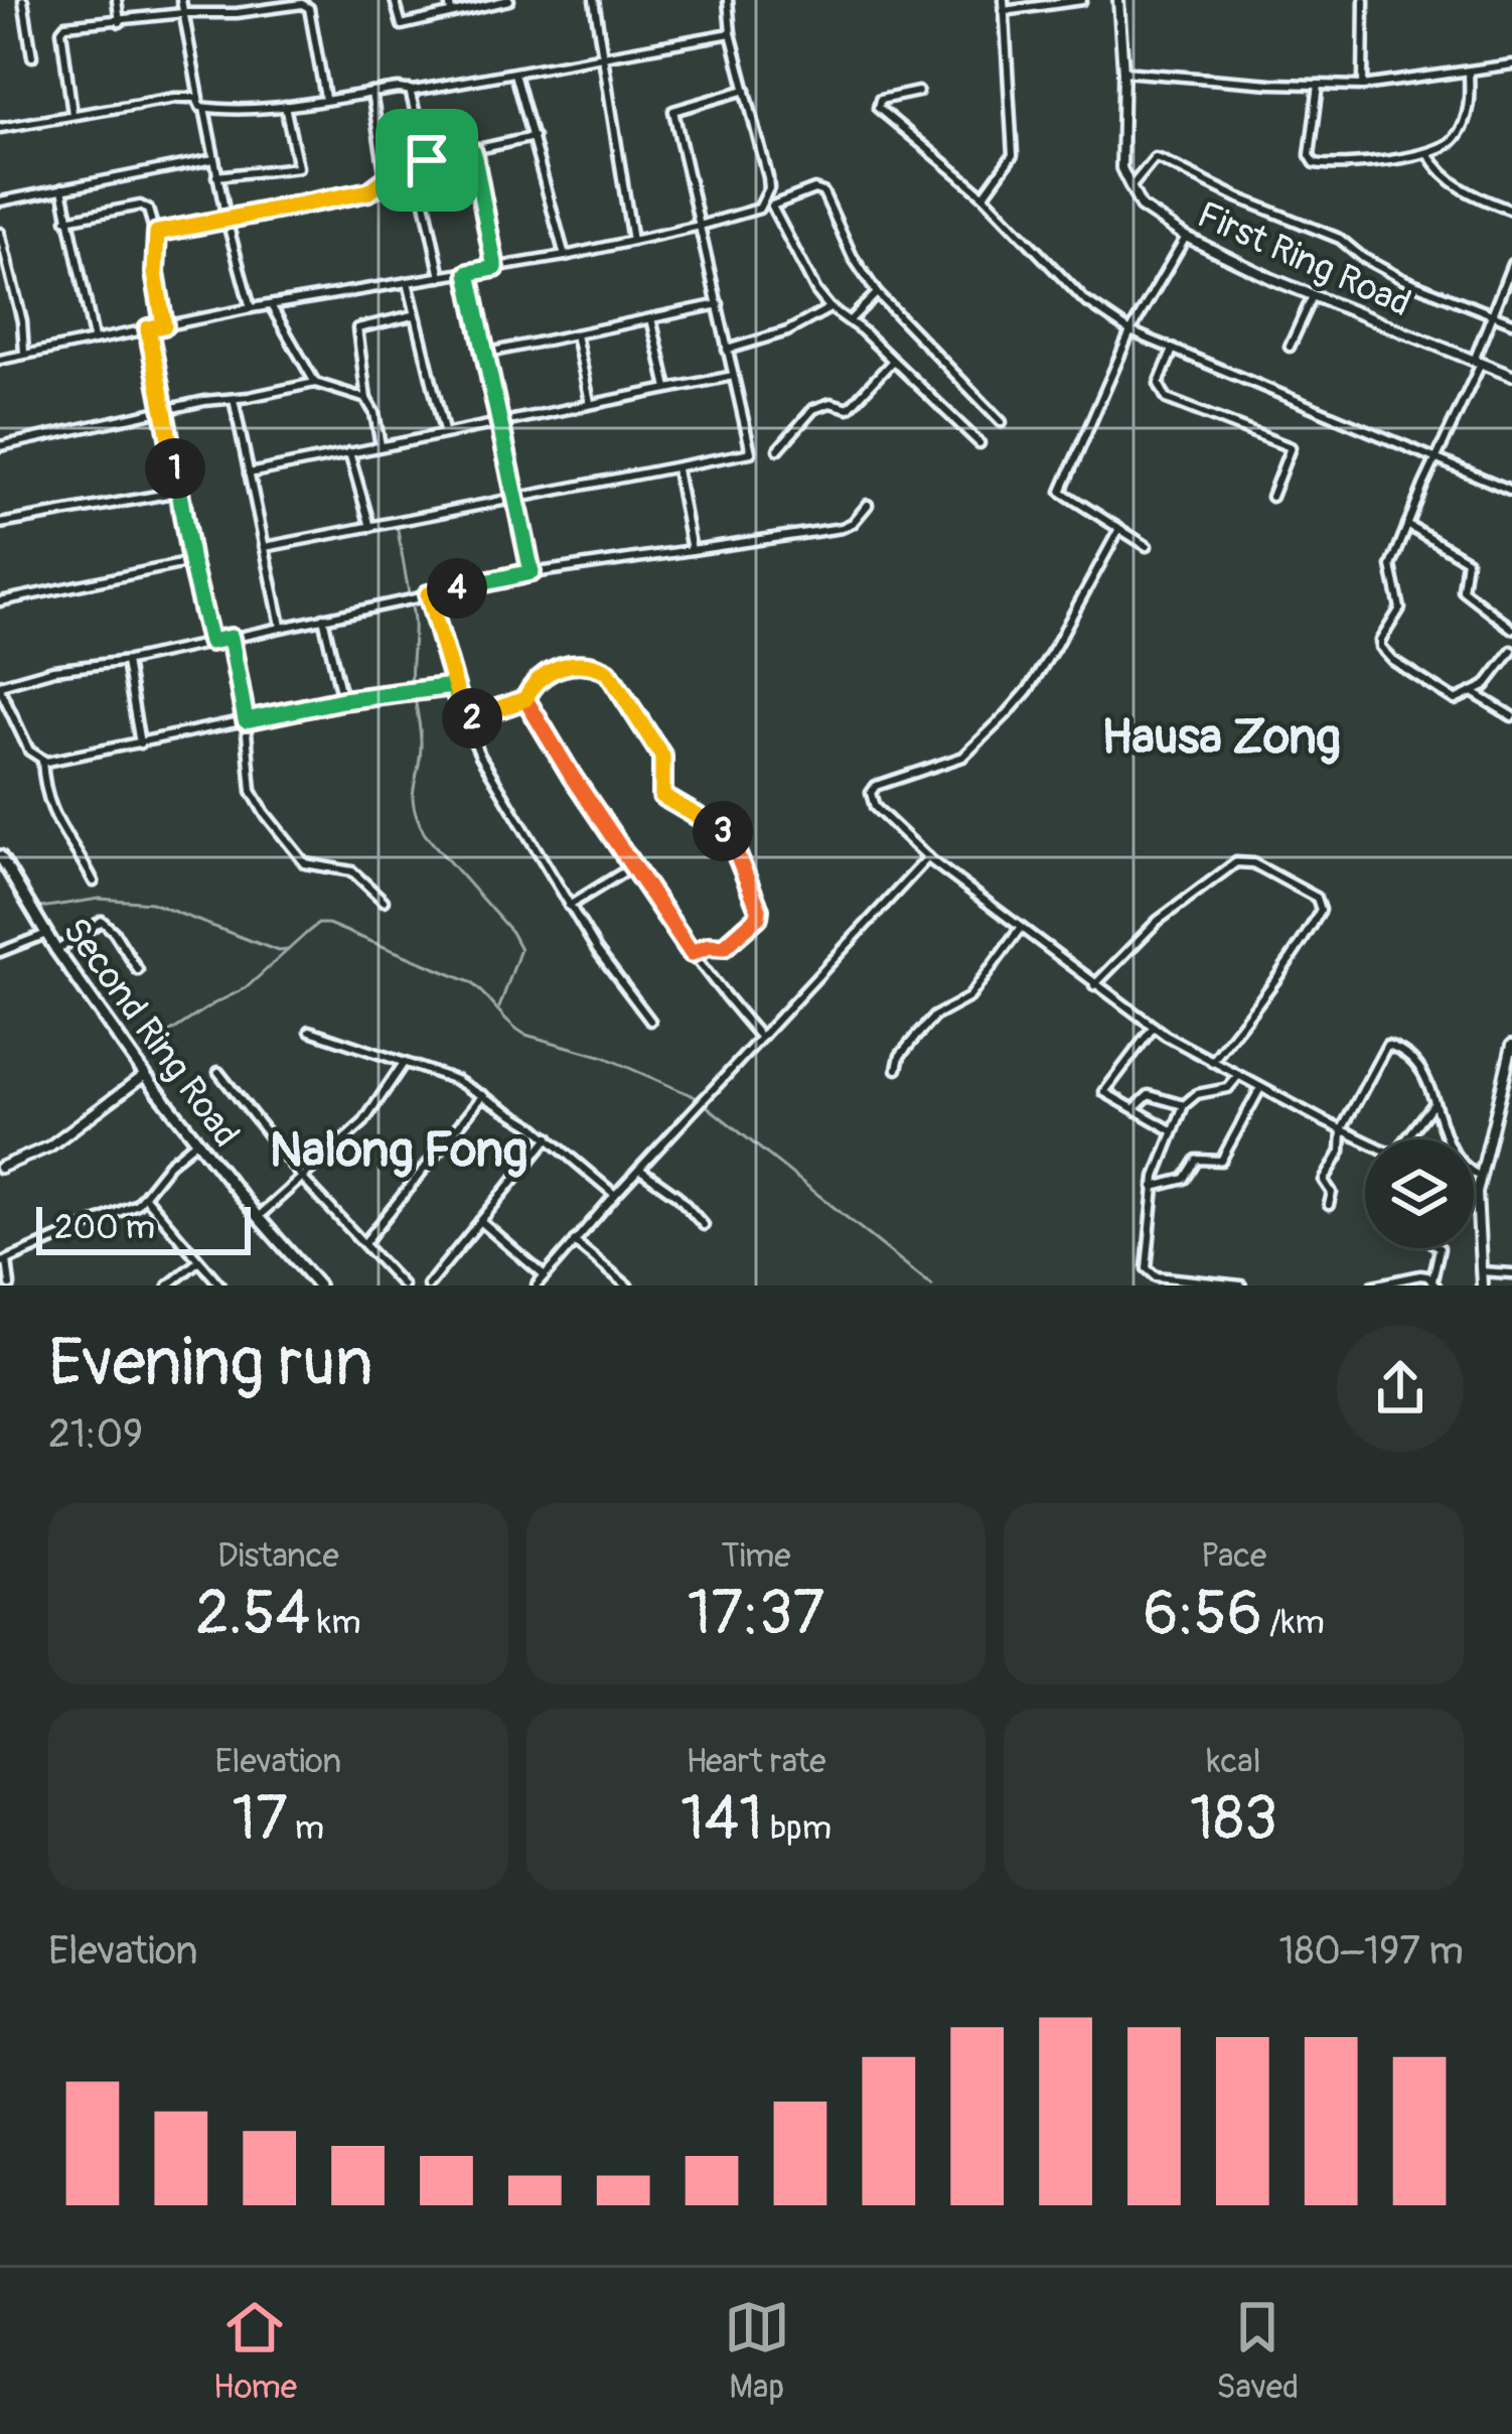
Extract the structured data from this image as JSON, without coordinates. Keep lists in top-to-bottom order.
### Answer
{
  "streets": {
    "main road": ["Second Ring Road"],
    "street": ["First Ring Road"]
  },
  "districts": ["Hausa Zong", "Nalong Fong"],
  "scale_bar": "200 m",
  "page": {
    "pins": [
      "1",
      "4",
      "2",
      "3"
    ],
    "scale": "200 m",
    "heading": ["Evening run", "21:09"],
    "stats": [
      ["Distance", "2.54 km"],
      ["Time", "17:37"],
      ["Pace", "6:56 /km"],
      ["Elevation", "17 m"],
      ["Heart rate", "141 bpm"],
      ["kcal", "183"]
    ],
    "chart": ["Elevation", "180–197 m"],
    "tabs": ["Home", "Map", "Saved"]
  }
}
